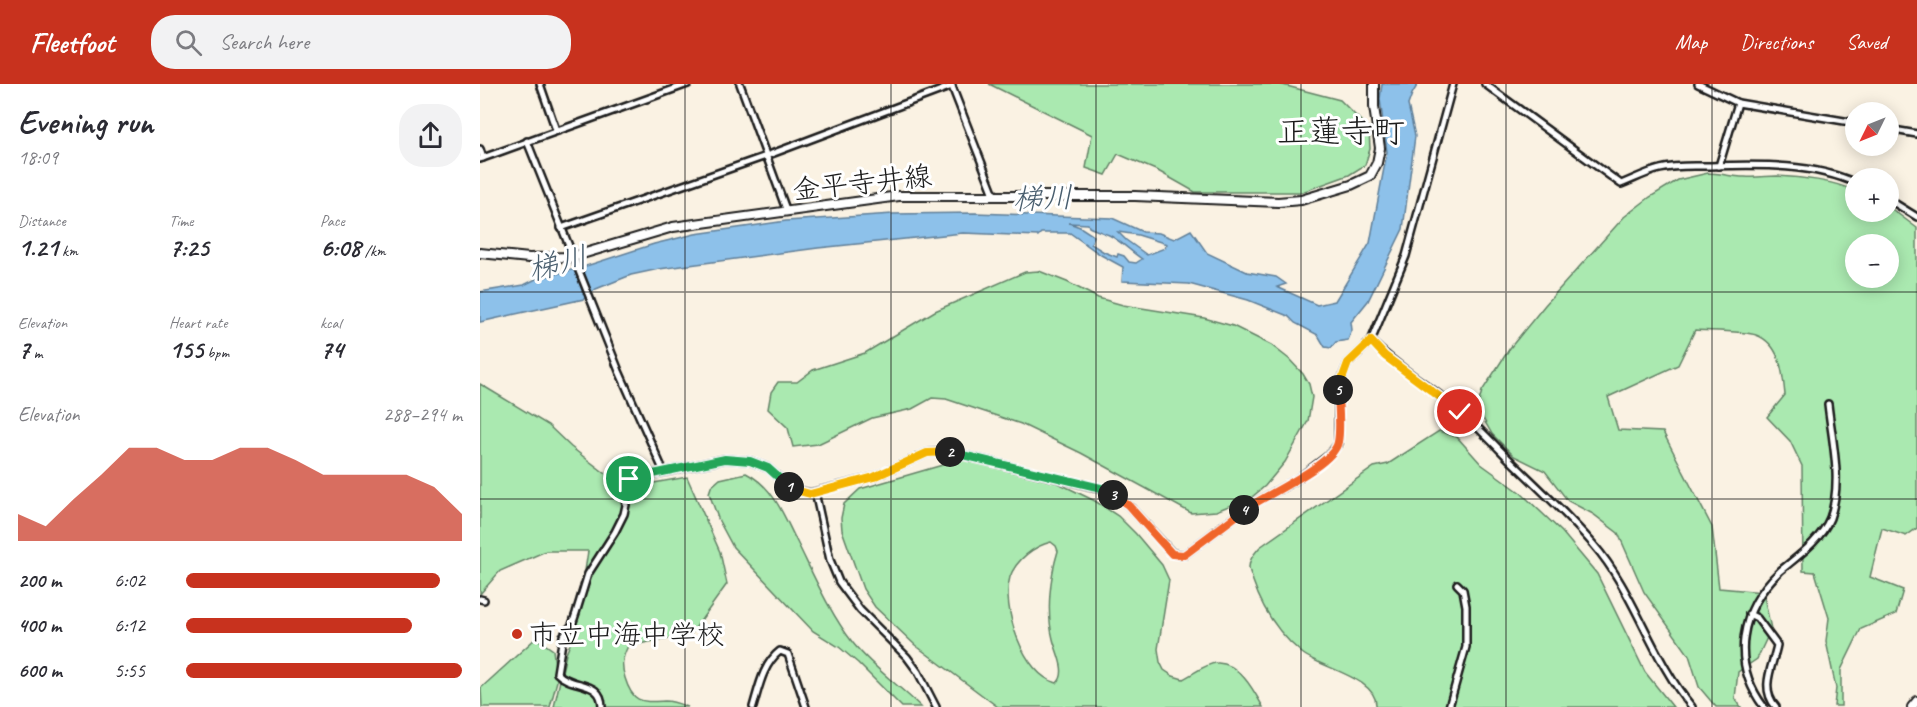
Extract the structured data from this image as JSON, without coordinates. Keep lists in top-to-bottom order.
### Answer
{
  "streets": {
    "main road": ["金平寺井線"]
  },
  "districts": ["正蓮寺町"],
  "water": ["梯川"],
  "places": ["市立中海中学校"],
  "north": "bottom left",
  "page": {
    "header": "Fleetfoot",
    "search": "Search here",
    "nav": ["Map", "Directions", "Saved"],
    "heading": ["Evening run", "18:09"],
    "map_buttons": ["+", "−"],
    "stats": [
      ["Distance", "1.21 km"],
      ["Time", "7:25"],
      ["Pace", "6:08 /km"],
      ["Elevation", "7 m"],
      ["Heart rate", "155 bpm"],
      ["kcal", "74"]
    ],
    "pins": [
      "5",
      "2",
      "1",
      "3",
      "4"
    ],
    "chart": ["Elevation", "288–294 m"],
    "list": [
      {
        "name": "200 m",
        "note": "6:02"
      },
      {
        "name": "400 m",
        "note": "6:12"
      },
      {
        "name": "600 m",
        "note": "5:55"
      }
    ]
  }
}
